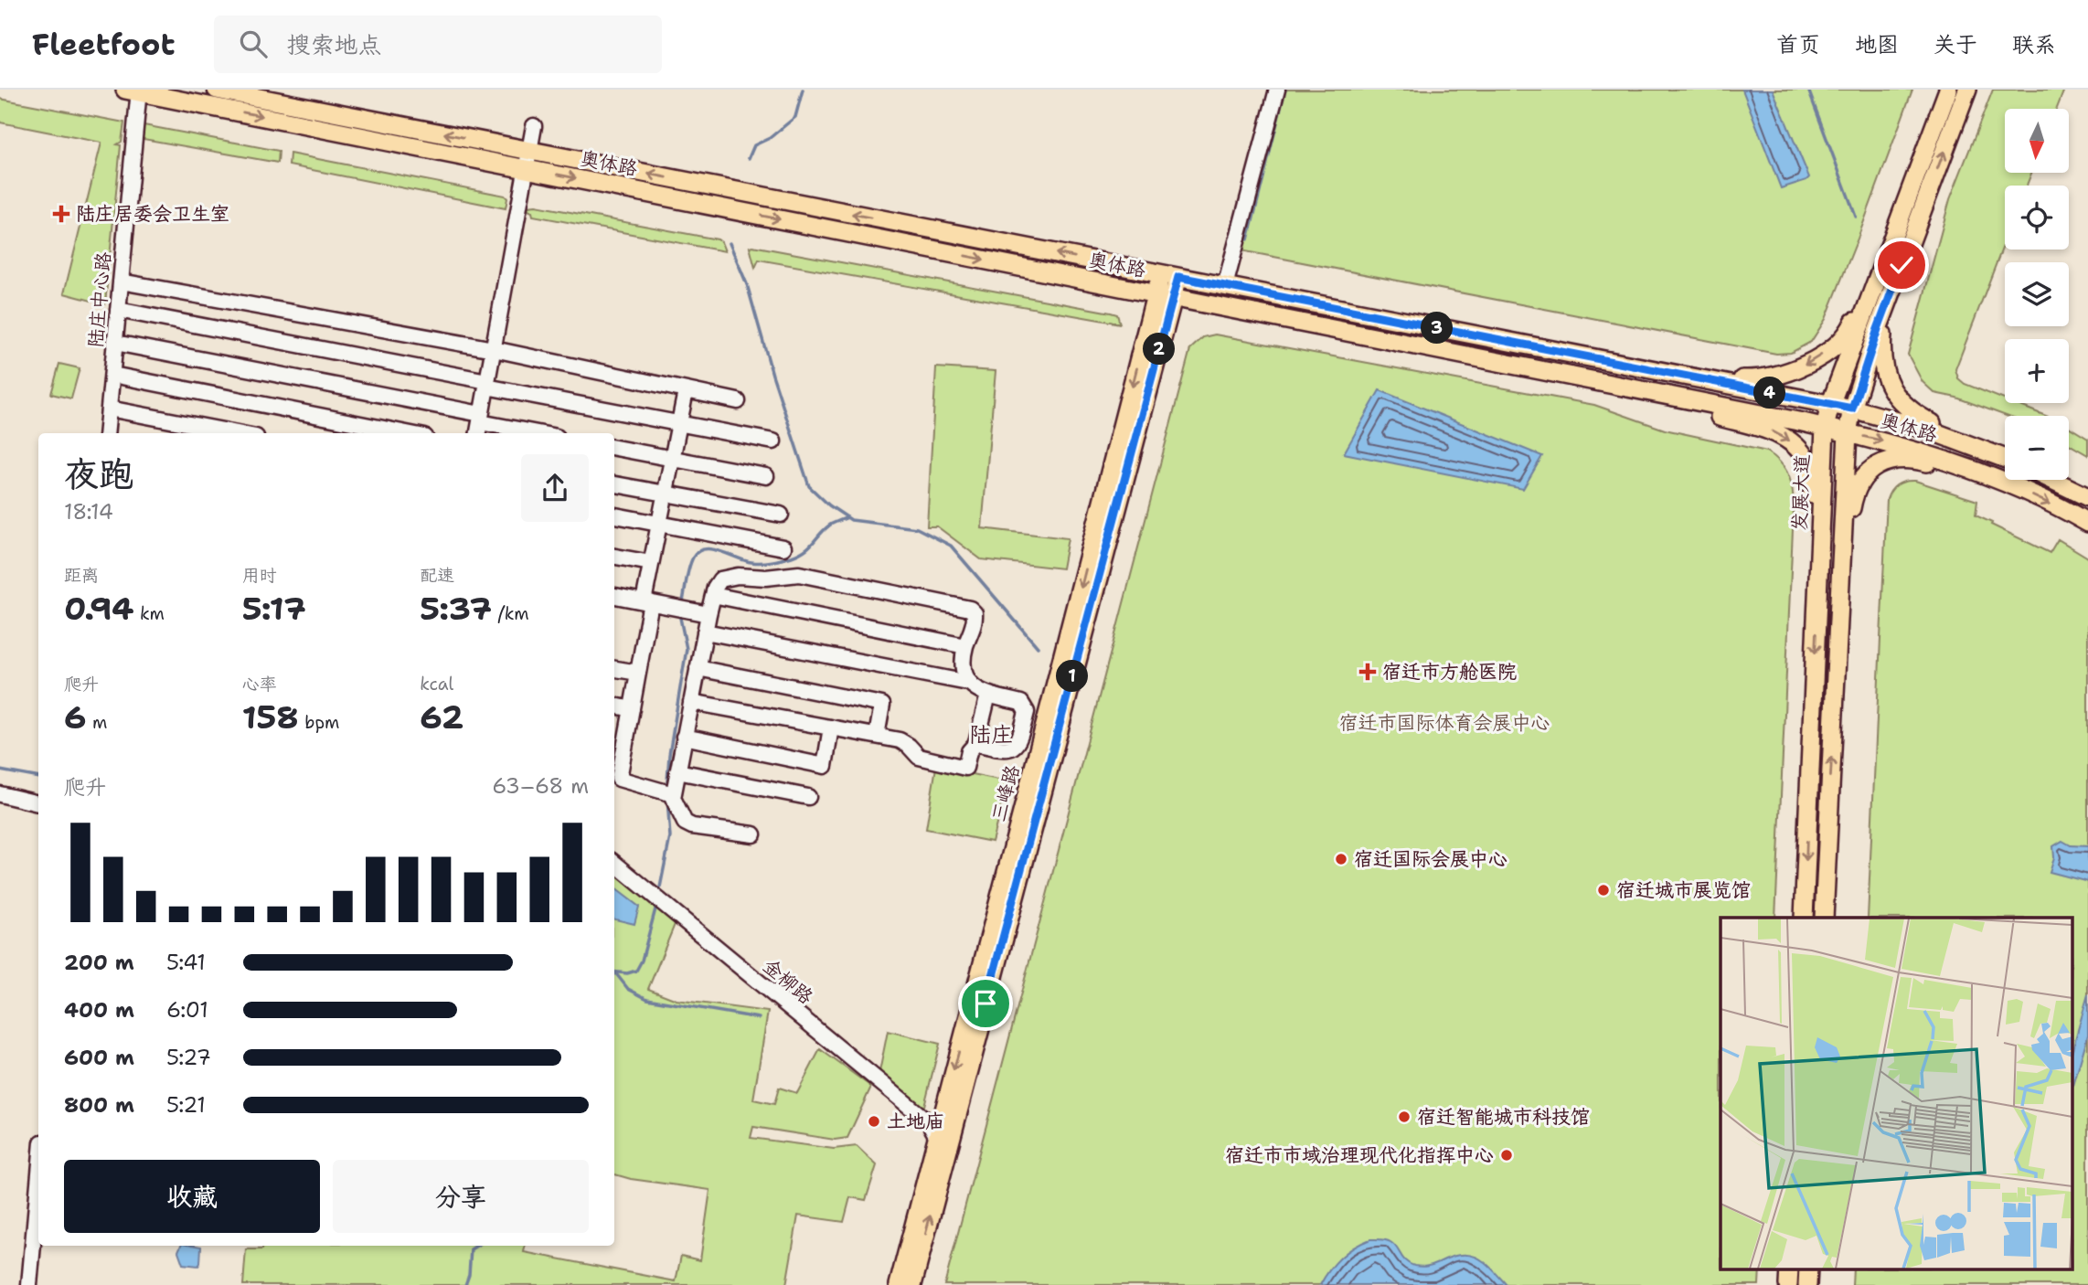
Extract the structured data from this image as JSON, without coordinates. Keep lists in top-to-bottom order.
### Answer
{
  "streets": {
    "main road": ["奥体路", "发展大道", "三峰路"],
    "street": ["陆庄中心路", "金柳路"]
  },
  "crossings": [
    ["奥体路", "陆庄中心路"],
    ["奥体路", "发展大道"],
    ["奥体路", "三峰路"],
    ["三峰路", "金柳路"]
  ],
  "districts": ["陆庄"],
  "parks": ["宿迁市国际体育会展中心"],
  "places": {
    "health": ["陆庄居委会卫生室", "宿迁市方舱医院"],
    "other": [
      "宿迁国际会展中心",
      "宿迁城市展览馆",
      "宿迁智能城市科技馆",
      "土地庙",
      "宿迁市市域治理现代化指挥中心"
    ]
  },
  "north": "bottom",
  "page": {
    "header": "Fleetfoot",
    "search": "搜索地点",
    "nav": [
      "首页",
      "地图",
      "关于",
      "联系"
    ],
    "map_buttons": ["+", "−"],
    "pins": [
      "3",
      "2",
      "4",
      "1"
    ],
    "heading": ["夜跑", "18:14"],
    "stats": [
      ["距离", "0.94 km"],
      ["用时", "5:17"],
      ["配速", "5:37 /km"],
      ["爬升", "6 m"],
      ["心率", "158 bpm"],
      ["kcal", "62"]
    ],
    "chart": ["爬升", "63–68 m"],
    "list": [
      {
        "name": "200 m",
        "note": "5:41"
      },
      {
        "name": "400 m",
        "note": "6:01"
      },
      {
        "name": "600 m",
        "note": "5:27"
      },
      {
        "name": "800 m",
        "note": "5:21"
      }
    ],
    "buttons": ["收藏", "分享"]
  }
}
